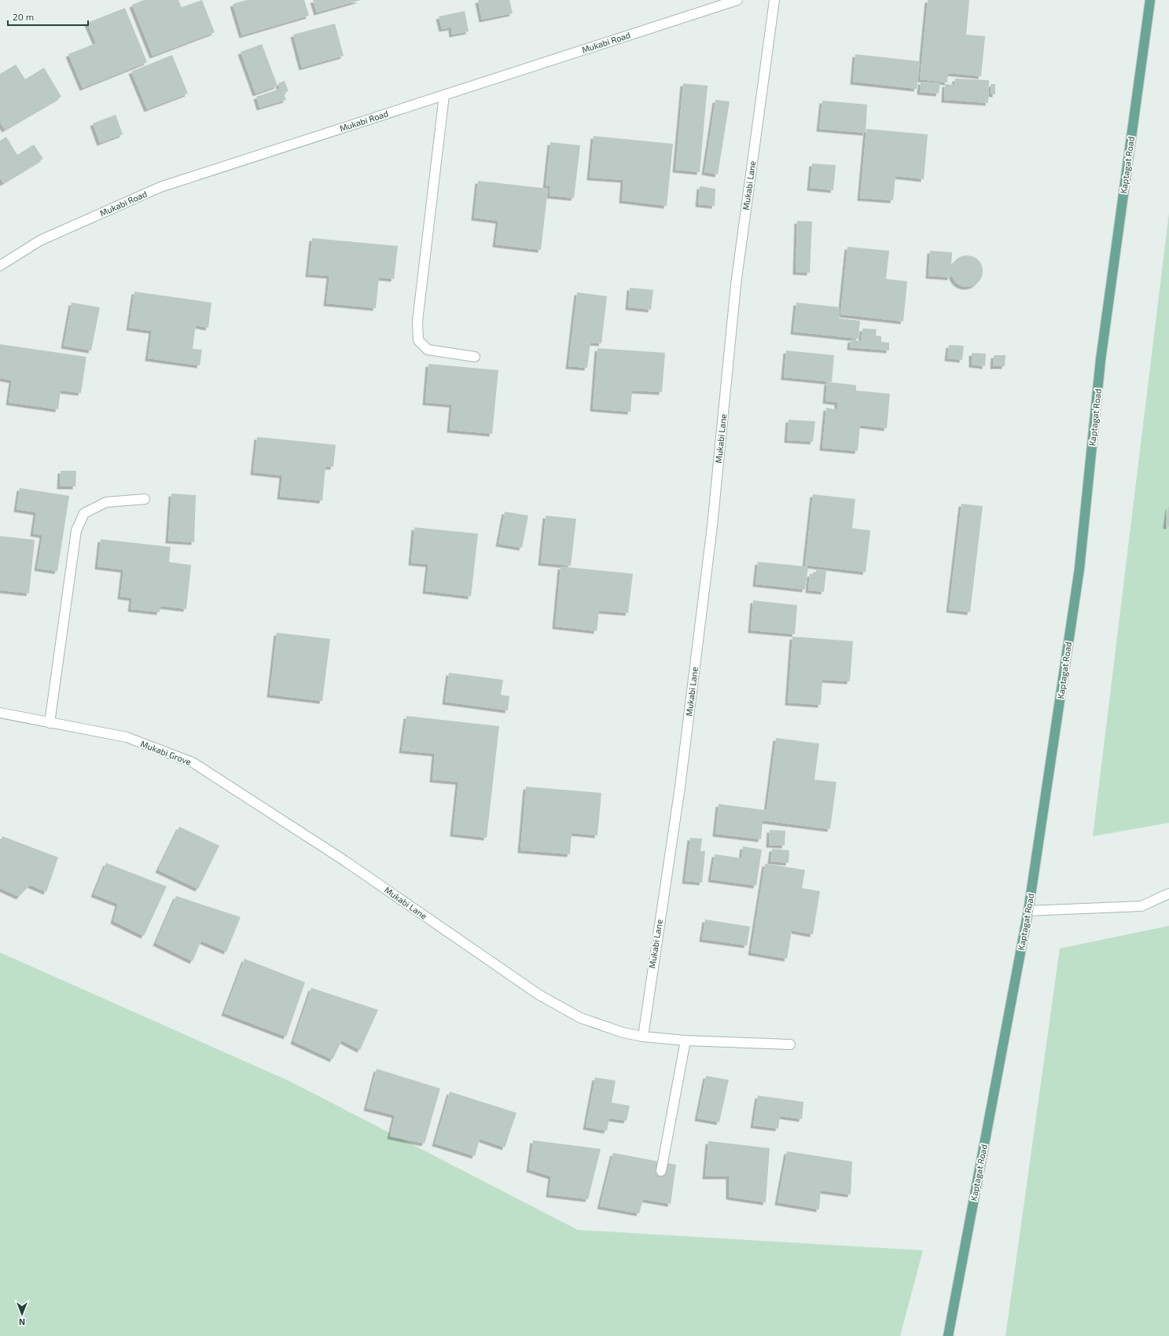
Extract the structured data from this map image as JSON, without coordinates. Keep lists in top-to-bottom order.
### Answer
{
  "streets": {
    "main road": ["Kaptagat Road"],
    "street": ["Mukabi Road", "Mukabi Lane", "Mukabi Grove"]
  },
  "crossings": [
    ["Mukabi Lane", "Mukabi Grove"]
  ],
  "scale_bar": "20 m",
  "north": "bottom"
}
